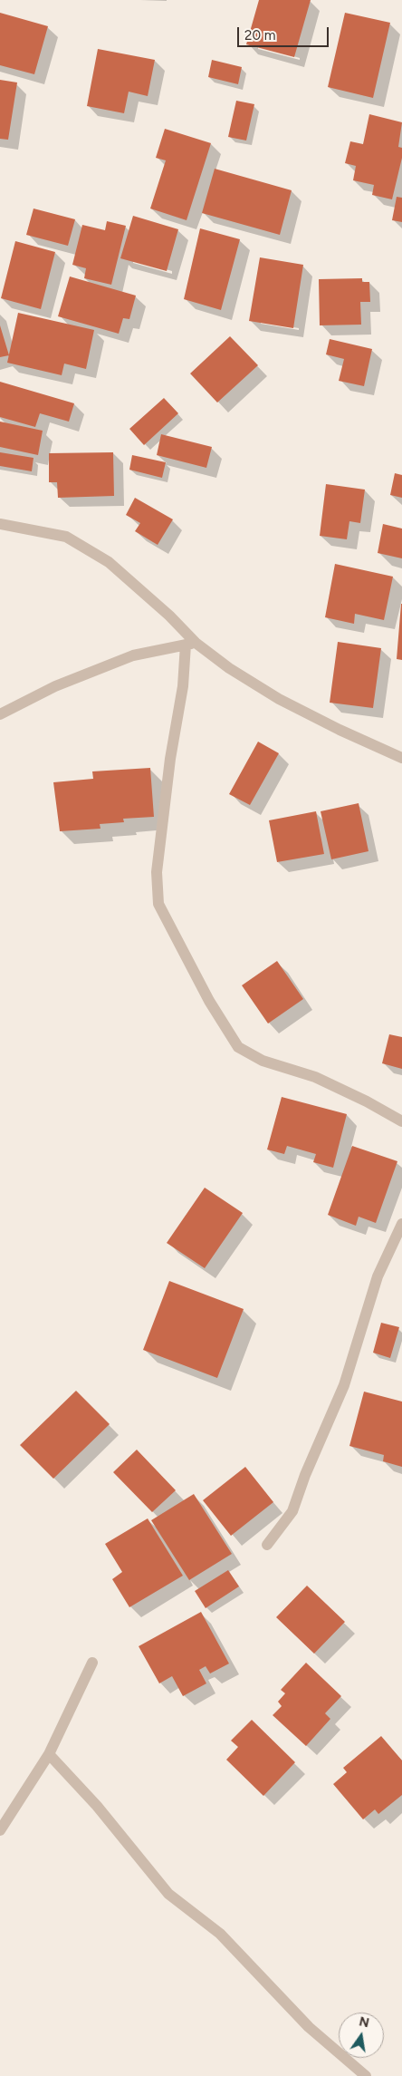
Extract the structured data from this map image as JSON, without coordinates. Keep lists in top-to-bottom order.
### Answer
{
  "scale_bar": "20 m",
  "north": "top"
}
